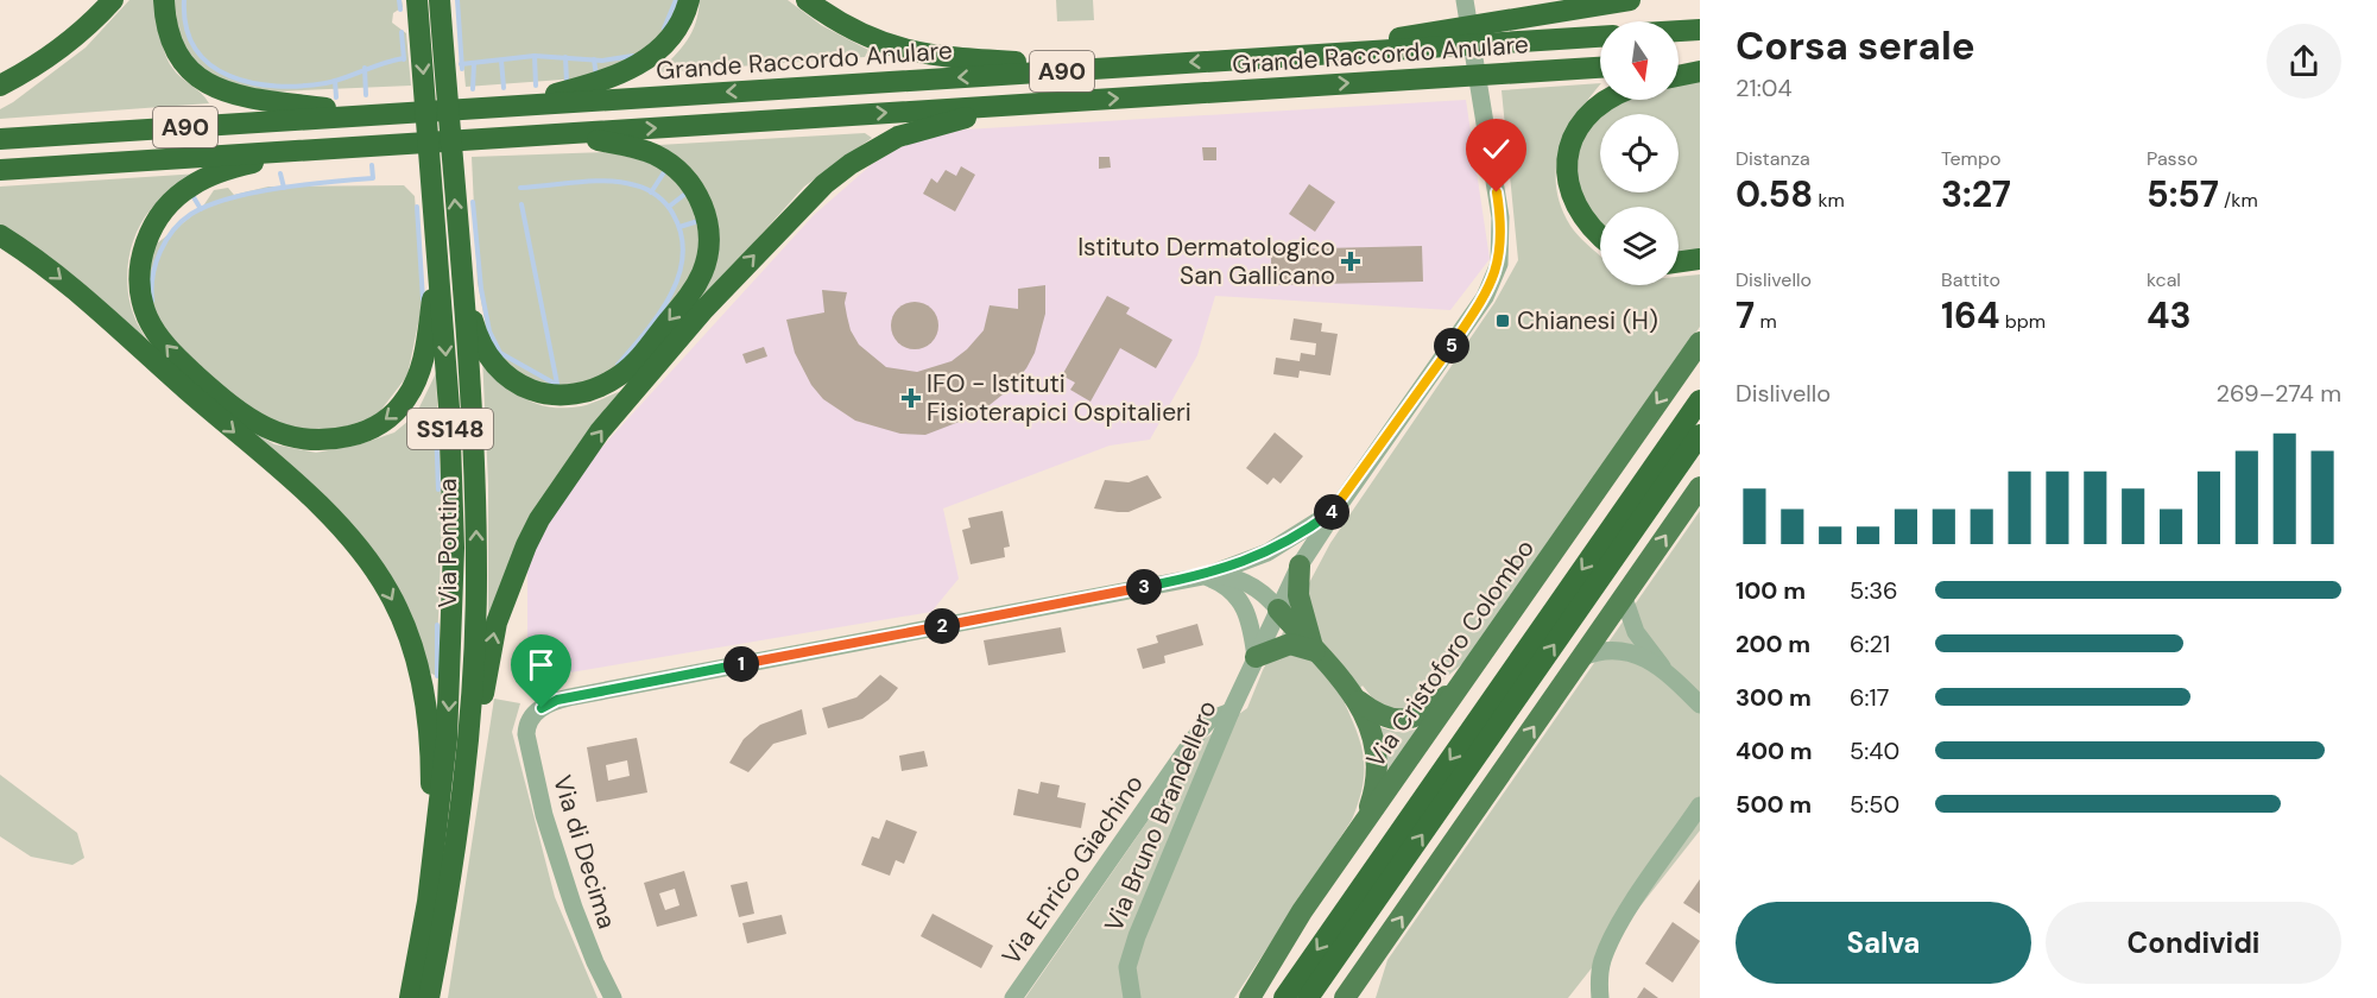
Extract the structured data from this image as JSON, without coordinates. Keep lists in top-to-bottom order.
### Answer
{
  "streets": {
    "highway": [
      "Grande Raccordo Anulare",
      "A90",
      "SS148",
      "Via Pontina"
    ],
    "main road": ["Via Cristoforo Colombo"],
    "street": ["Via Bruno Brandellero", "Via di Decima", "Via Enrico Giachino"]
  },
  "crossings": [
    ["Via Bruno Brandellero", "Via Enrico Giachino"]
  ],
  "places": {
    "health": ["Istituto Dermatologico San Gallicano", "IFO - Istituti Fisioterapici Ospitalieri"],
    "transit": ["Chianesi (H)"]
  },
  "north": "bottom",
  "page": {
    "heading": ["Corsa serale", "21:04"],
    "stats": [
      ["Distanza", "0.58 km"],
      ["Tempo", "3:27"],
      ["Passo", "5:57 /km"],
      ["Dislivello", "7 m"],
      ["Battito", "164 bpm"],
      ["kcal", "43"]
    ],
    "pins": [
      "5",
      "4",
      "3",
      "2",
      "1"
    ],
    "chart": ["Dislivello", "269–274 m"],
    "list": [
      {
        "name": "100 m",
        "note": "5:36"
      },
      {
        "name": "200 m",
        "note": "6:21"
      },
      {
        "name": "300 m",
        "note": "6:17"
      },
      {
        "name": "400 m",
        "note": "5:40"
      },
      {
        "name": "500 m",
        "note": "5:50"
      }
    ],
    "buttons": ["Salva", "Condividi"]
  }
}
